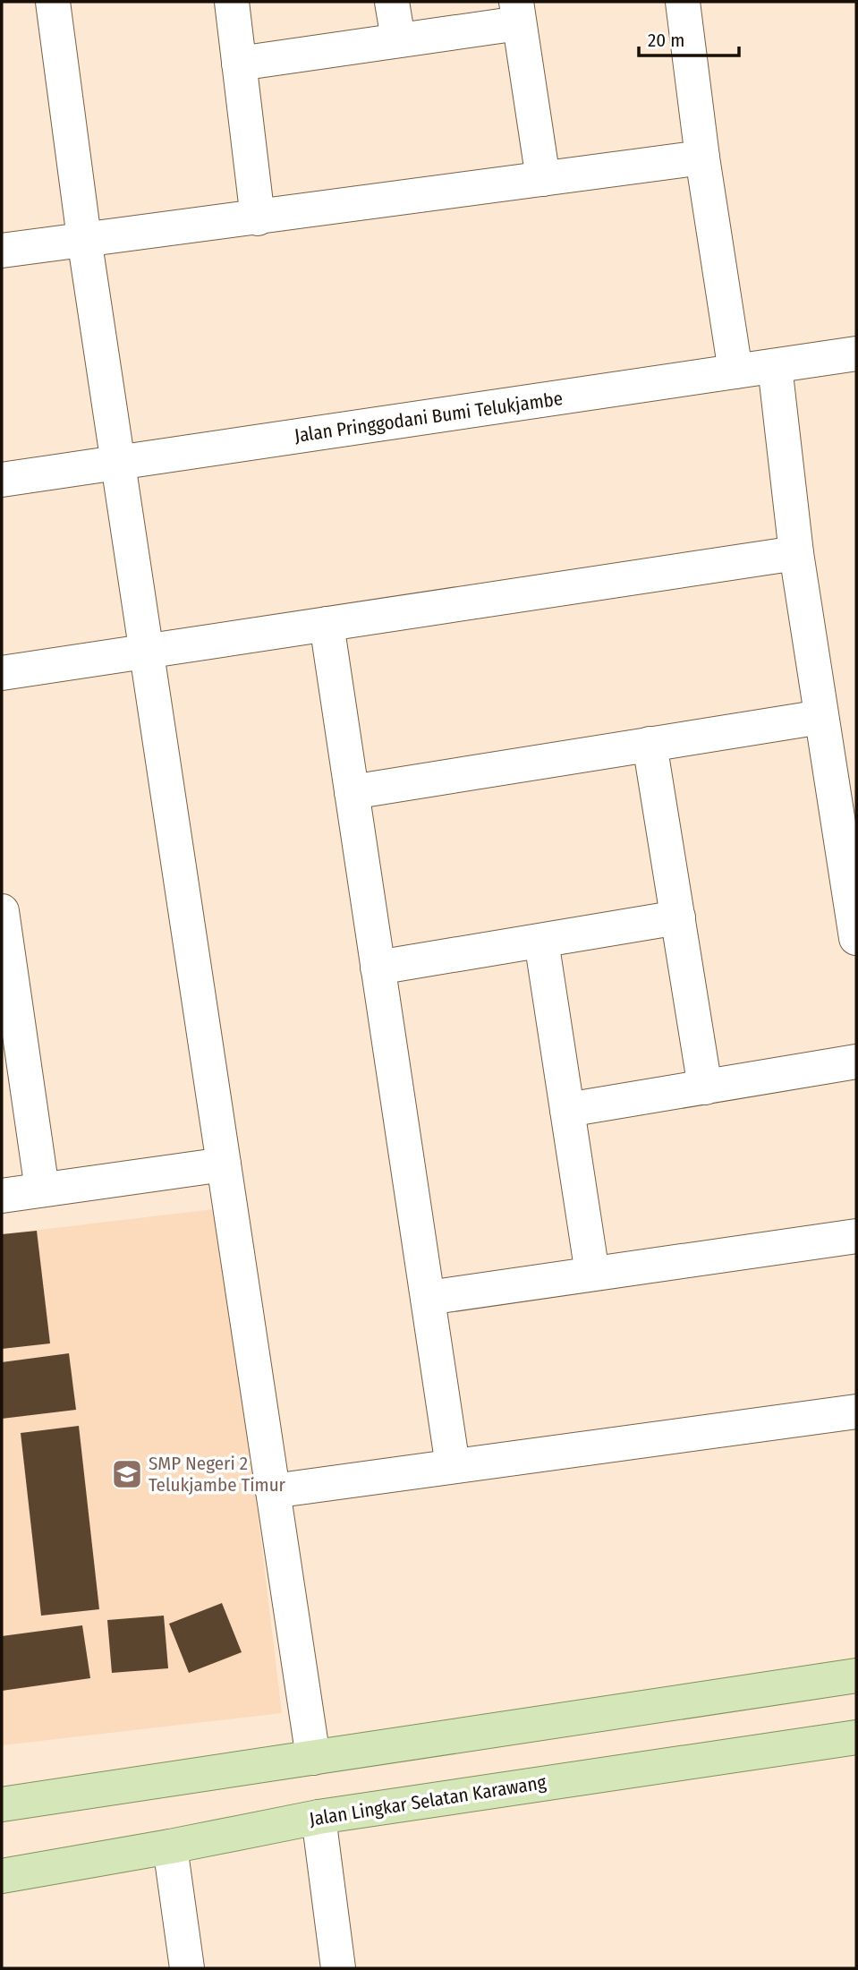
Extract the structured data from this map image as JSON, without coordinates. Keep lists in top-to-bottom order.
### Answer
{
  "streets": {
    "main road": ["Jalan Lingkar Selatan Karawang"],
    "street": ["Jalan Pringgodani Bumi Telukjambe"]
  },
  "places": {
    "school or university": ["SMP Negeri 2 Telukjambe Timur"]
  },
  "scale_bar": "20 m"
}
